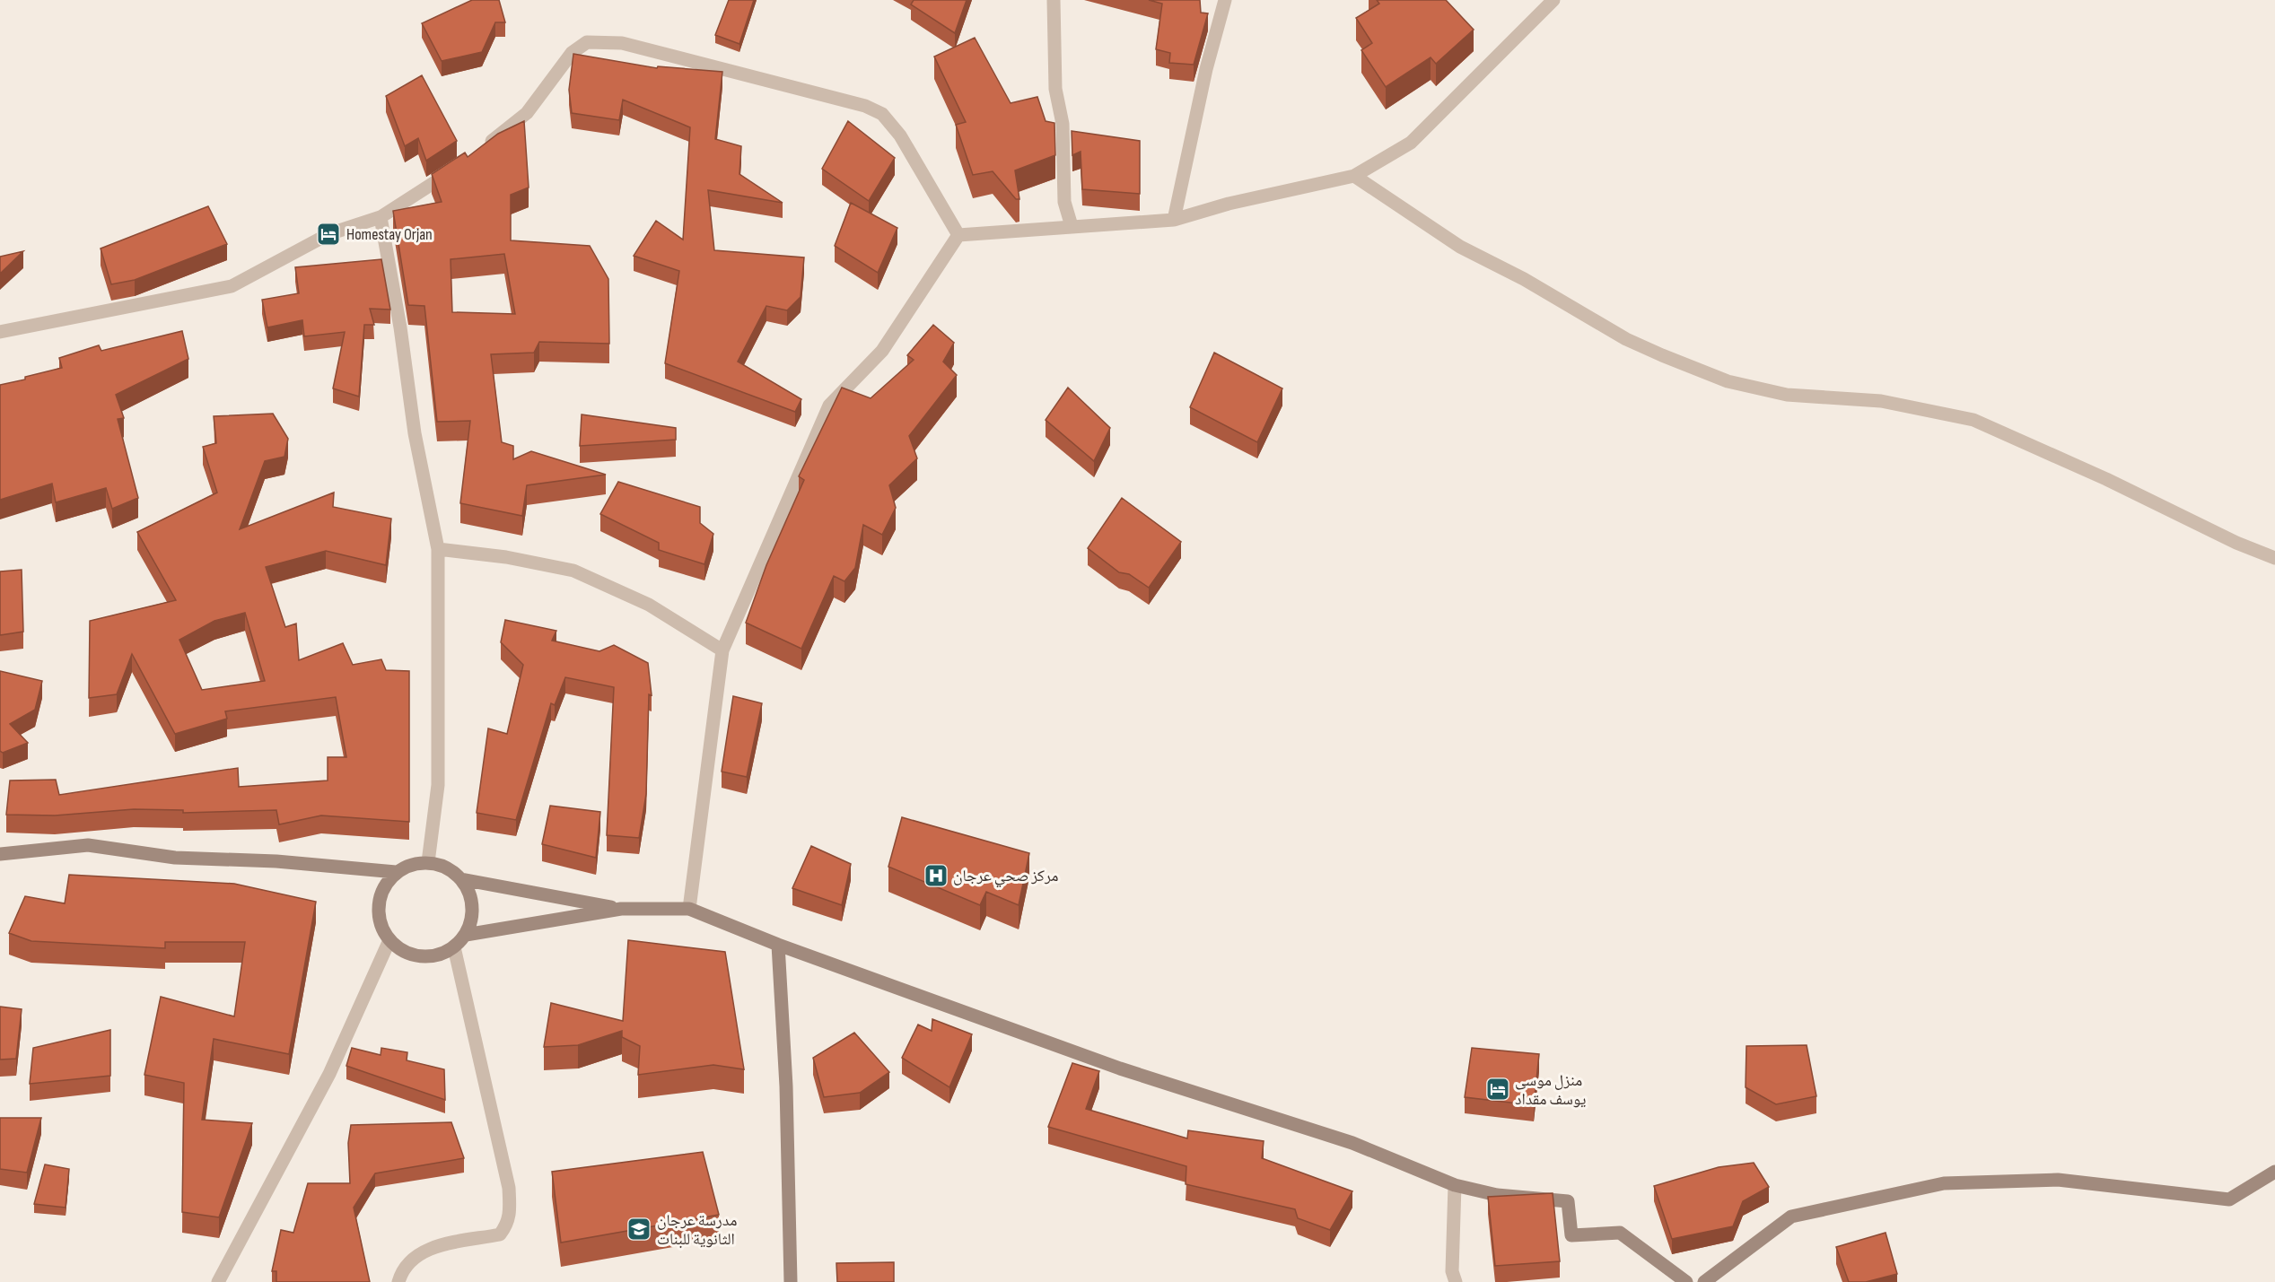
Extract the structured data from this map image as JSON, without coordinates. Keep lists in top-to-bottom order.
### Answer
{
  "places": {
    "hotel": ["Homestay Orjan", "منزل موسى يوسف مقداد"],
    "hospital": ["مركز صحي عرجان"],
    "school or university": ["مدرسة عرجان الثانوية للبنات"]
  }
}
